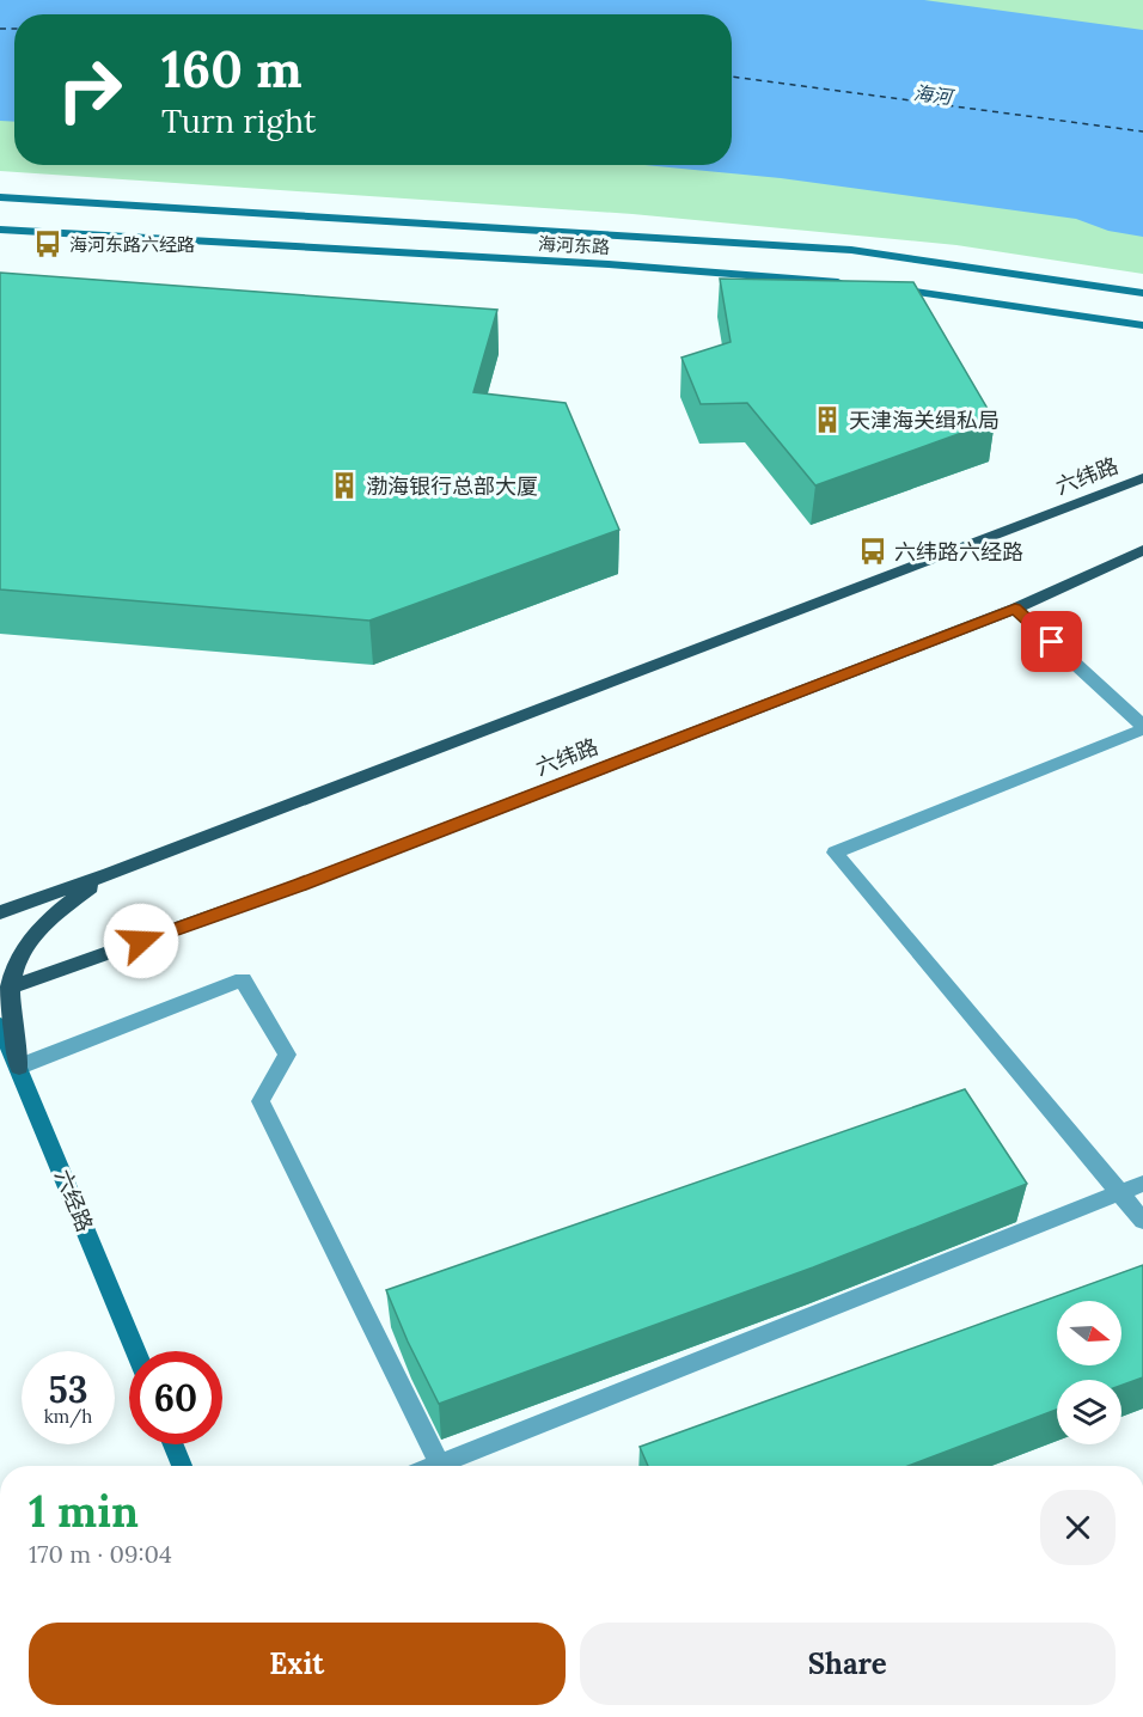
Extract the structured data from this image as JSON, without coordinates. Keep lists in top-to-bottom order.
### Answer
{
  "streets": {
    "main road": ["海河东路", "六纬路", "六经路"]
  },
  "water": ["海河"],
  "places": {
    "bus stop": ["海河东路六经路", "六纬路六经路"],
    "building": ["天津海关缉私局", "渤海银行总部大厦"]
  },
  "north": "right",
  "page": {
    "turn": ["160 m", "Turn right"],
    "speed": "53 km/h",
    "limit": "60",
    "heading": ["1 min", "170 m · 09:04"],
    "buttons": ["Exit", "Share"]
  }
}
